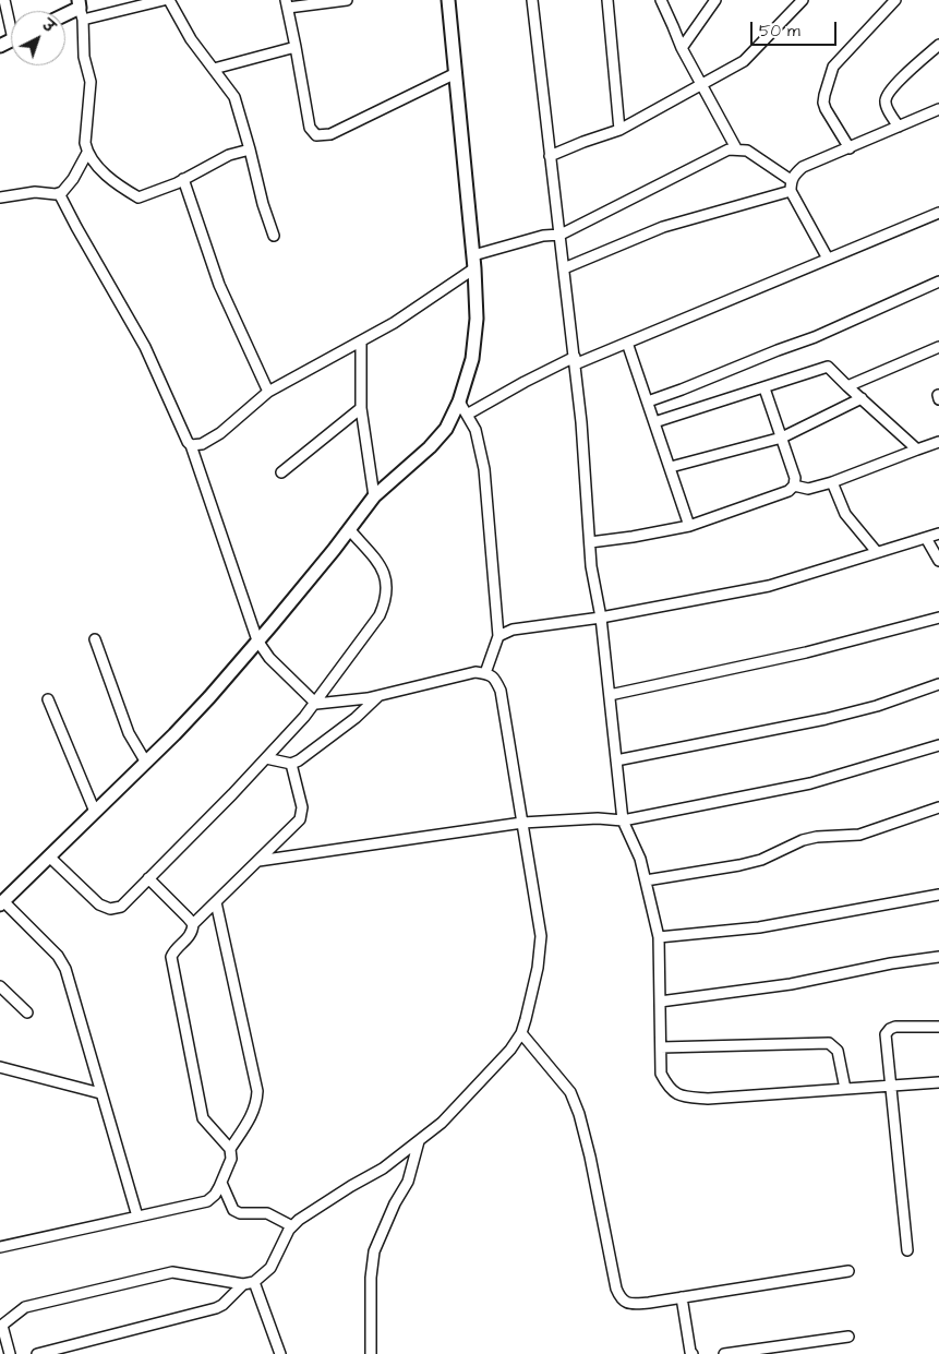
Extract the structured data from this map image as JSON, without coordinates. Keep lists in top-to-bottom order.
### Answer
{
  "scale_bar": "50 m",
  "north": "top right"
}
